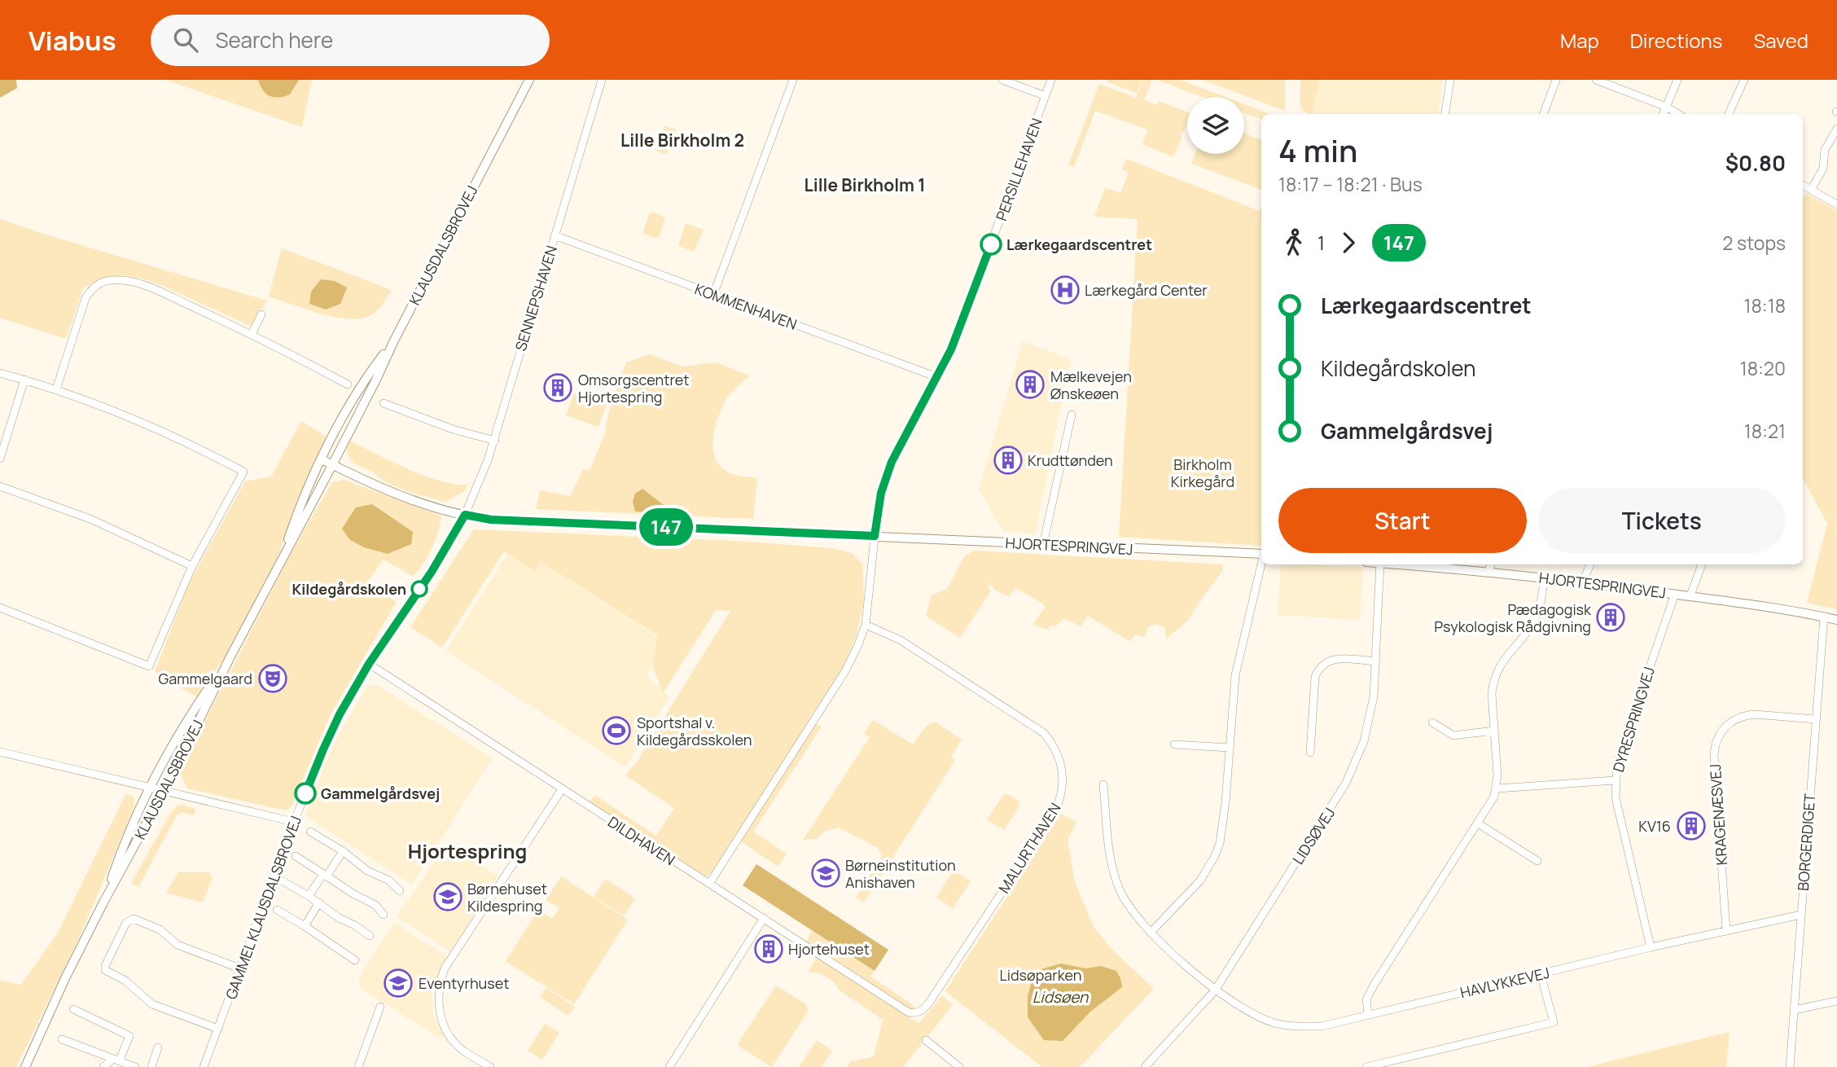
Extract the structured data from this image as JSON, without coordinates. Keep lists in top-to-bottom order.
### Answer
{
  "streets": {
    "street": [
      "PERSILLEHAVEN",
      "KLAUSDALSBROVEJ",
      "SENNEPSHAVEN",
      "KOMMENHAVEN",
      "HJORTESPRINGVEJ",
      "DYRESPRINGVEJ",
      "KRAGENÆSVEJ",
      "LIDSØVEJ",
      "DILDHAVEN",
      "BORGERDIGET",
      "MALURTHAVEN",
      "GAMMEL KLAUSDALSBROVEJ",
      "HAVLYKKEVEJ"
    ]
  },
  "crossings": [
    ["PERSILLEHAVEN", "KOMMENHAVEN"],
    ["PERSILLEHAVEN", "HJORTESPRINGVEJ"],
    ["KLAUSDALSBROVEJ", "HJORTESPRINGVEJ"],
    ["SENNEPSHAVEN", "KOMMENHAVEN"],
    ["SENNEPSHAVEN", "HJORTESPRINGVEJ"],
    ["SENNEPSHAVEN", "GAMMEL KLAUSDALSBROVEJ"],
    ["HJORTESPRINGVEJ", "DYRESPRINGVEJ"],
    ["HJORTESPRINGVEJ", "BORGERDIGET"],
    ["HJORTESPRINGVEJ", "GAMMEL KLAUSDALSBROVEJ"],
    ["DYRESPRINGVEJ", "HAVLYKKEVEJ"],
    ["KRAGENÆSVEJ", "BORGERDIGET"],
    ["KRAGENÆSVEJ", "HAVLYKKEVEJ"],
    ["LIDSØVEJ", "HAVLYKKEVEJ"],
    ["DILDHAVEN", "MALURTHAVEN"],
    ["DILDHAVEN", "GAMMEL KLAUSDALSBROVEJ"],
    ["BORGERDIGET", "HAVLYKKEVEJ"]
  ],
  "districts": ["Lille Birkholm 2", "Lille Birkholm 1", "Hjortespring"],
  "water": ["Lidsøen"],
  "parks": ["Birkholm Kirkegård", "Lidsøparken"],
  "places": {
    "other": ["Lærkegaardscentret", "Kildegårdskolen", "Gammelgårdsvej"],
    "hospital": ["Lærkegård Center"],
    "building": [
      "Mælkevejen Ønskeøen",
      "Omsorgscentret Hjortespring",
      "Krudttønden",
      "Pædagogisk Psykologisk Rådgivning",
      "KV16",
      "Hjortehuset"
    ],
    "theatre": ["Gammelgaard"],
    "sports": ["Sportshal v. Kildegårdsskolen"],
    "school or university": ["Børneinstitution Anishaven", "Børnehuset Kildespring", "Eventyrhuset"]
  },
  "lines": ["bus line 147"],
  "page": {
    "header": "Viabus",
    "search": "Search here",
    "nav": ["Map", "Directions", "Saved"],
    "on_map": "147",
    "heading": ["4 min", "18:17 – 18:21 · Bus", "$0.80"],
    "legs": ["1", "147", "2 stops"],
    "list": [
      {
        "name": "Lærkegaardscentret",
        "value": "18:18"
      },
      {
        "name": "Kildegårdskolen",
        "value": "18:20"
      },
      {
        "name": "Gammelgårdsvej",
        "value": "18:21"
      }
    ],
    "buttons": ["Start", "Tickets"]
  }
}
